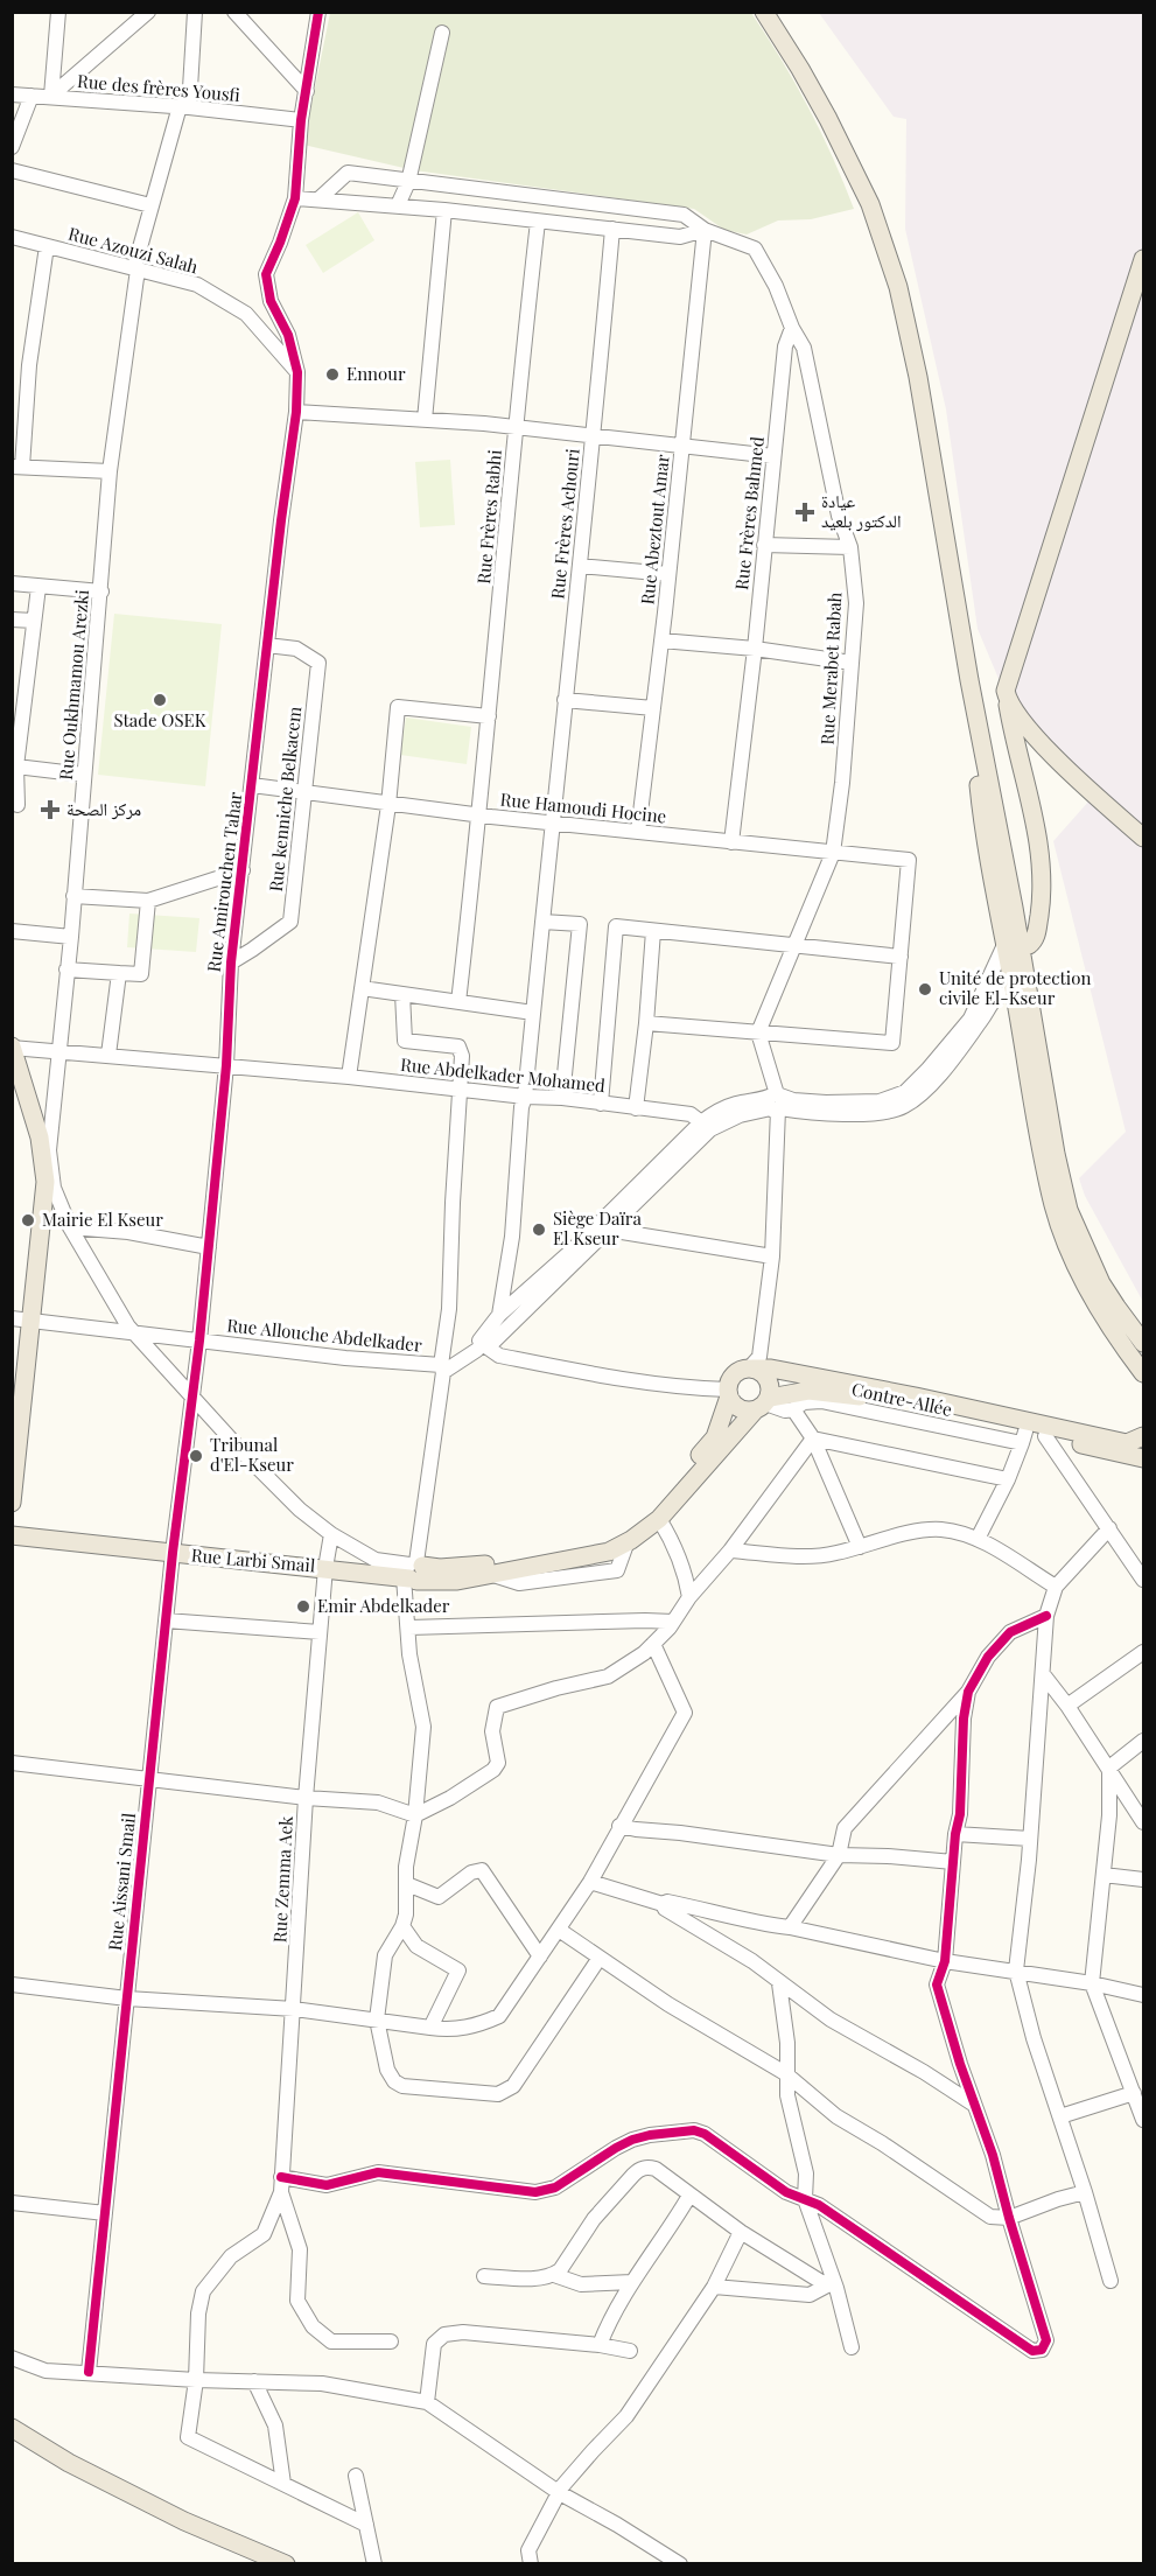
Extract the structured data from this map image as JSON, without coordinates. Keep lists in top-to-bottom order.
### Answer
{
  "streets": {
    "main road": ["Rue Larbi Smail"],
    "street": [
      "Rue des frères Yousfi",
      "Rue Azouzi Salah",
      "Rue Frères Bahmed",
      "Rue Frères Rabhi",
      "Rue Frères Achouri",
      "Rue Abeztout Amar",
      "Rue Merabet Rabah",
      "Rue Oukhmamou Arezki",
      "Rue kenniche Belkacem",
      "Rue Hamoudi Hocine",
      "Rue Amirouchen Tahar",
      "Rue Abdelkader Mohamed",
      "Rue Allouche Abdelkader",
      "Contre-Allée",
      "Rue Zemma Aek",
      "Rue Aissani Smail"
    ]
  },
  "crossings": [
    ["Rue des frères Yousfi", "Rue Oukhmamou Arezki"],
    ["Rue des frères Yousfi", "Rue Amirouchen Tahar"],
    ["Rue Azouzi Salah", "Rue Oukhmamou Arezki"],
    ["Rue Azouzi Salah", "Rue Amirouchen Tahar"],
    ["Rue Frères Bahmed", "Rue Merabet Rabah"],
    ["Rue Frères Bahmed", "Rue Hamoudi Hocine"],
    ["Rue Frères Rabhi", "Rue Hamoudi Hocine"],
    ["Rue Frères Achouri", "Rue Hamoudi Hocine"],
    ["Rue Frères Achouri", "Rue Abdelkader Mohamed"],
    ["Rue Abeztout Amar", "Rue Hamoudi Hocine"],
    ["Rue Merabet Rabah", "Rue Hamoudi Hocine"],
    ["Rue Oukhmamou Arezki", "Rue Amirouchen Tahar"],
    ["Rue Oukhmamou Arezki", "Rue Abdelkader Mohamed"],
    ["Rue Oukhmamou Arezki", "Rue Allouche Abdelkader"],
    ["Rue Oukhmamou Arezki", "Rue Larbi Smail"],
    ["Rue Oukhmamou Arezki", "Rue Zemma Aek"],
    ["Rue Oukhmamou Arezki", "Rue Aissani Smail"],
    ["Rue kenniche Belkacem", "Rue Hamoudi Hocine"],
    ["Rue kenniche Belkacem", "Rue Amirouchen Tahar"],
    ["Rue Hamoudi Hocine", "Rue Amirouchen Tahar"],
    ["Rue Amirouchen Tahar", "Rue Abdelkader Mohamed"],
    ["Rue Amirouchen Tahar", "Rue Allouche Abdelkader"],
    ["Rue Amirouchen Tahar", "Rue Aissani Smail"],
    ["Rue Larbi Smail", "Rue Zemma Aek"],
    ["Rue Larbi Smail", "Rue Aissani Smail"]
  ],
  "places": {
    "other": [
      "Ennour",
      "Stade OSEK",
      "Unité de protection civile El-Kseur",
      "Mairie El Kseur",
      "Siège Daïra El Kseur",
      "Tribunal d'El-Kseur",
      "Emir Abdelkader"
    ],
    "health": ["عيادة الدكتور بلعيد", "مركز الصحة"]
  }
}
